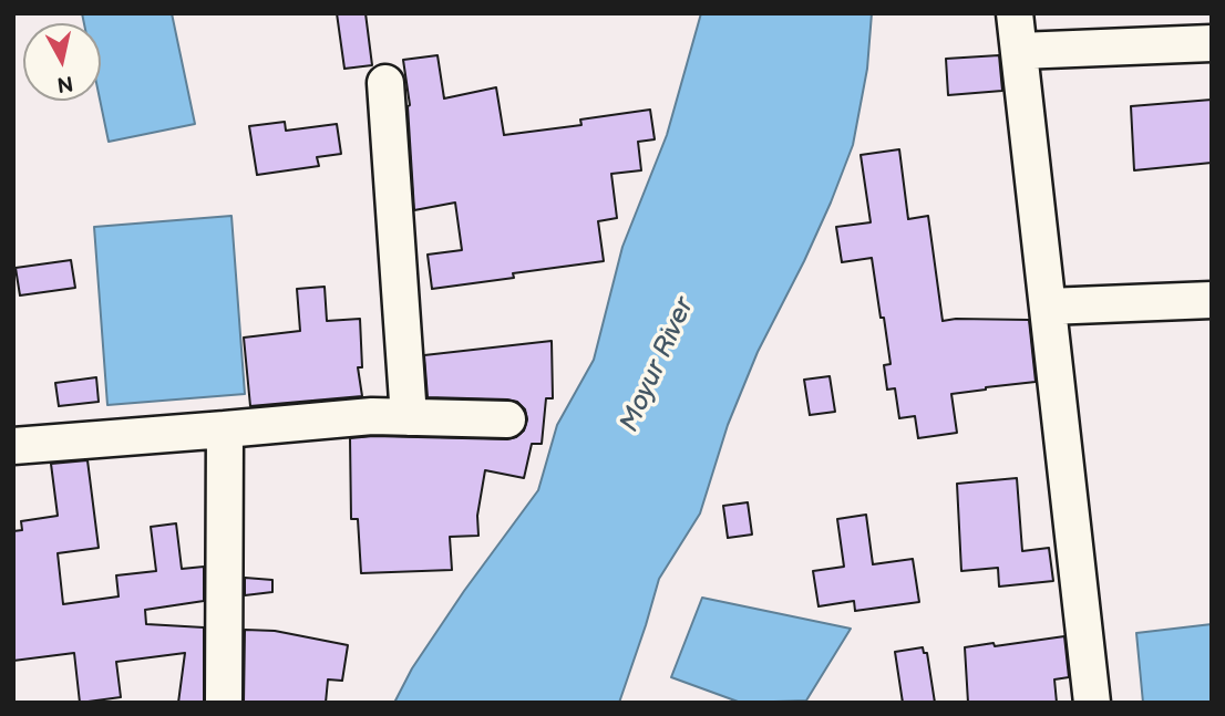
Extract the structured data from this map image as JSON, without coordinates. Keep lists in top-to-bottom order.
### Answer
{
  "water": ["Moyur River"],
  "north": "bottom"
}
